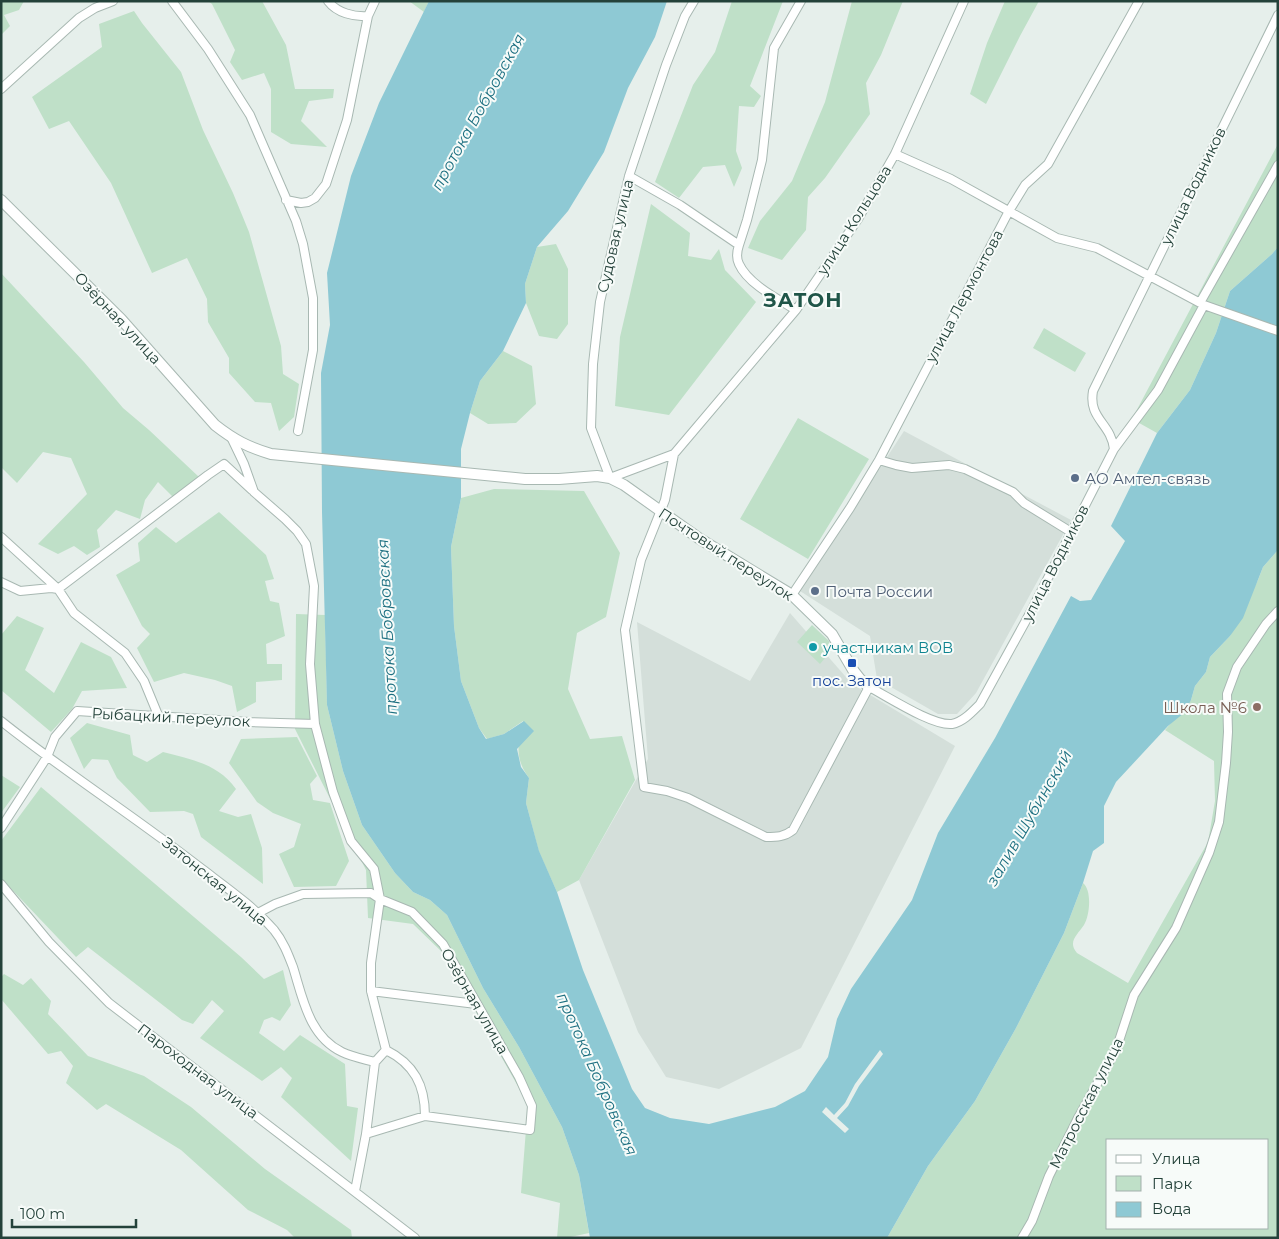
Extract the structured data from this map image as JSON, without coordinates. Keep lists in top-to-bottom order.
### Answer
{
  "streets": {
    "street": [
      "улица Водников",
      "улица Кольцова",
      "Судовая улица",
      "улица Лермонтова",
      "Озёрная улица",
      "Почтовый переулок",
      "Рыбацкий переулок",
      "Затонская улица",
      "Пароходная улица",
      "Матросская улица"
    ]
  },
  "crossings": [
    ["улица Водников", "Почтовый переулок"],
    ["улица Кольцова", "Судовая улица"],
    ["улица Кольцова", "Озёрная улица"],
    ["улица Кольцова", "Почтовый переулок"],
    ["Судовая улица", "Озёрная улица"],
    ["Судовая улица", "Почтовый переулок"],
    ["улица Лермонтова", "Почтовый переулок"],
    ["Озёрная улица", "Почтовый переулок"],
    ["Озёрная улица", "Рыбацкий переулок"],
    ["Озёрная улица", "Затонская улица"],
    ["Рыбацкий переулок", "Затонская улица"]
  ],
  "districts": ["ЗАТОН"],
  "water": ["протока Бобровская", "залив Шубинский"],
  "places": {
    "other": [
      "АО Амтел-связь",
      "Почта России",
      "участникам ВОВ",
      "Школа №6"
    ],
    "transit": ["пос. Затон"]
  },
  "legend": ["Улица", "Парк", "Вода"],
  "scale_bar": "100 m"
}
